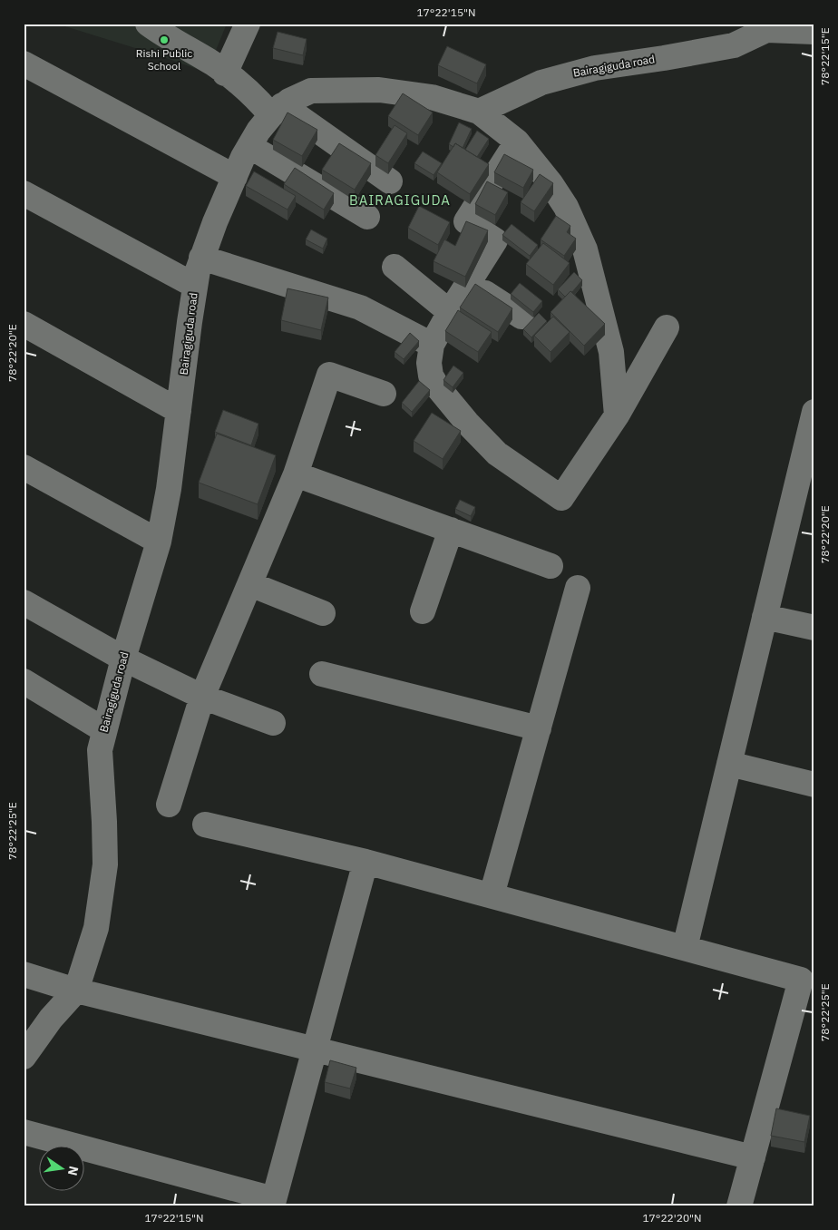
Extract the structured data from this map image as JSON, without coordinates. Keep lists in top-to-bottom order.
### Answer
{
  "streets": {
    "street": ["Bairagiguda road"]
  },
  "districts": ["BAIRAGIGUDA"],
  "places": ["Rishi Public School"],
  "north": "right",
  "coordinates": [
    "17°22'15\"N",
    "78°22'15\"E",
    "78°22'20\"E",
    "78°22'25\"E",
    "17°22'20\"N"
  ]
}
